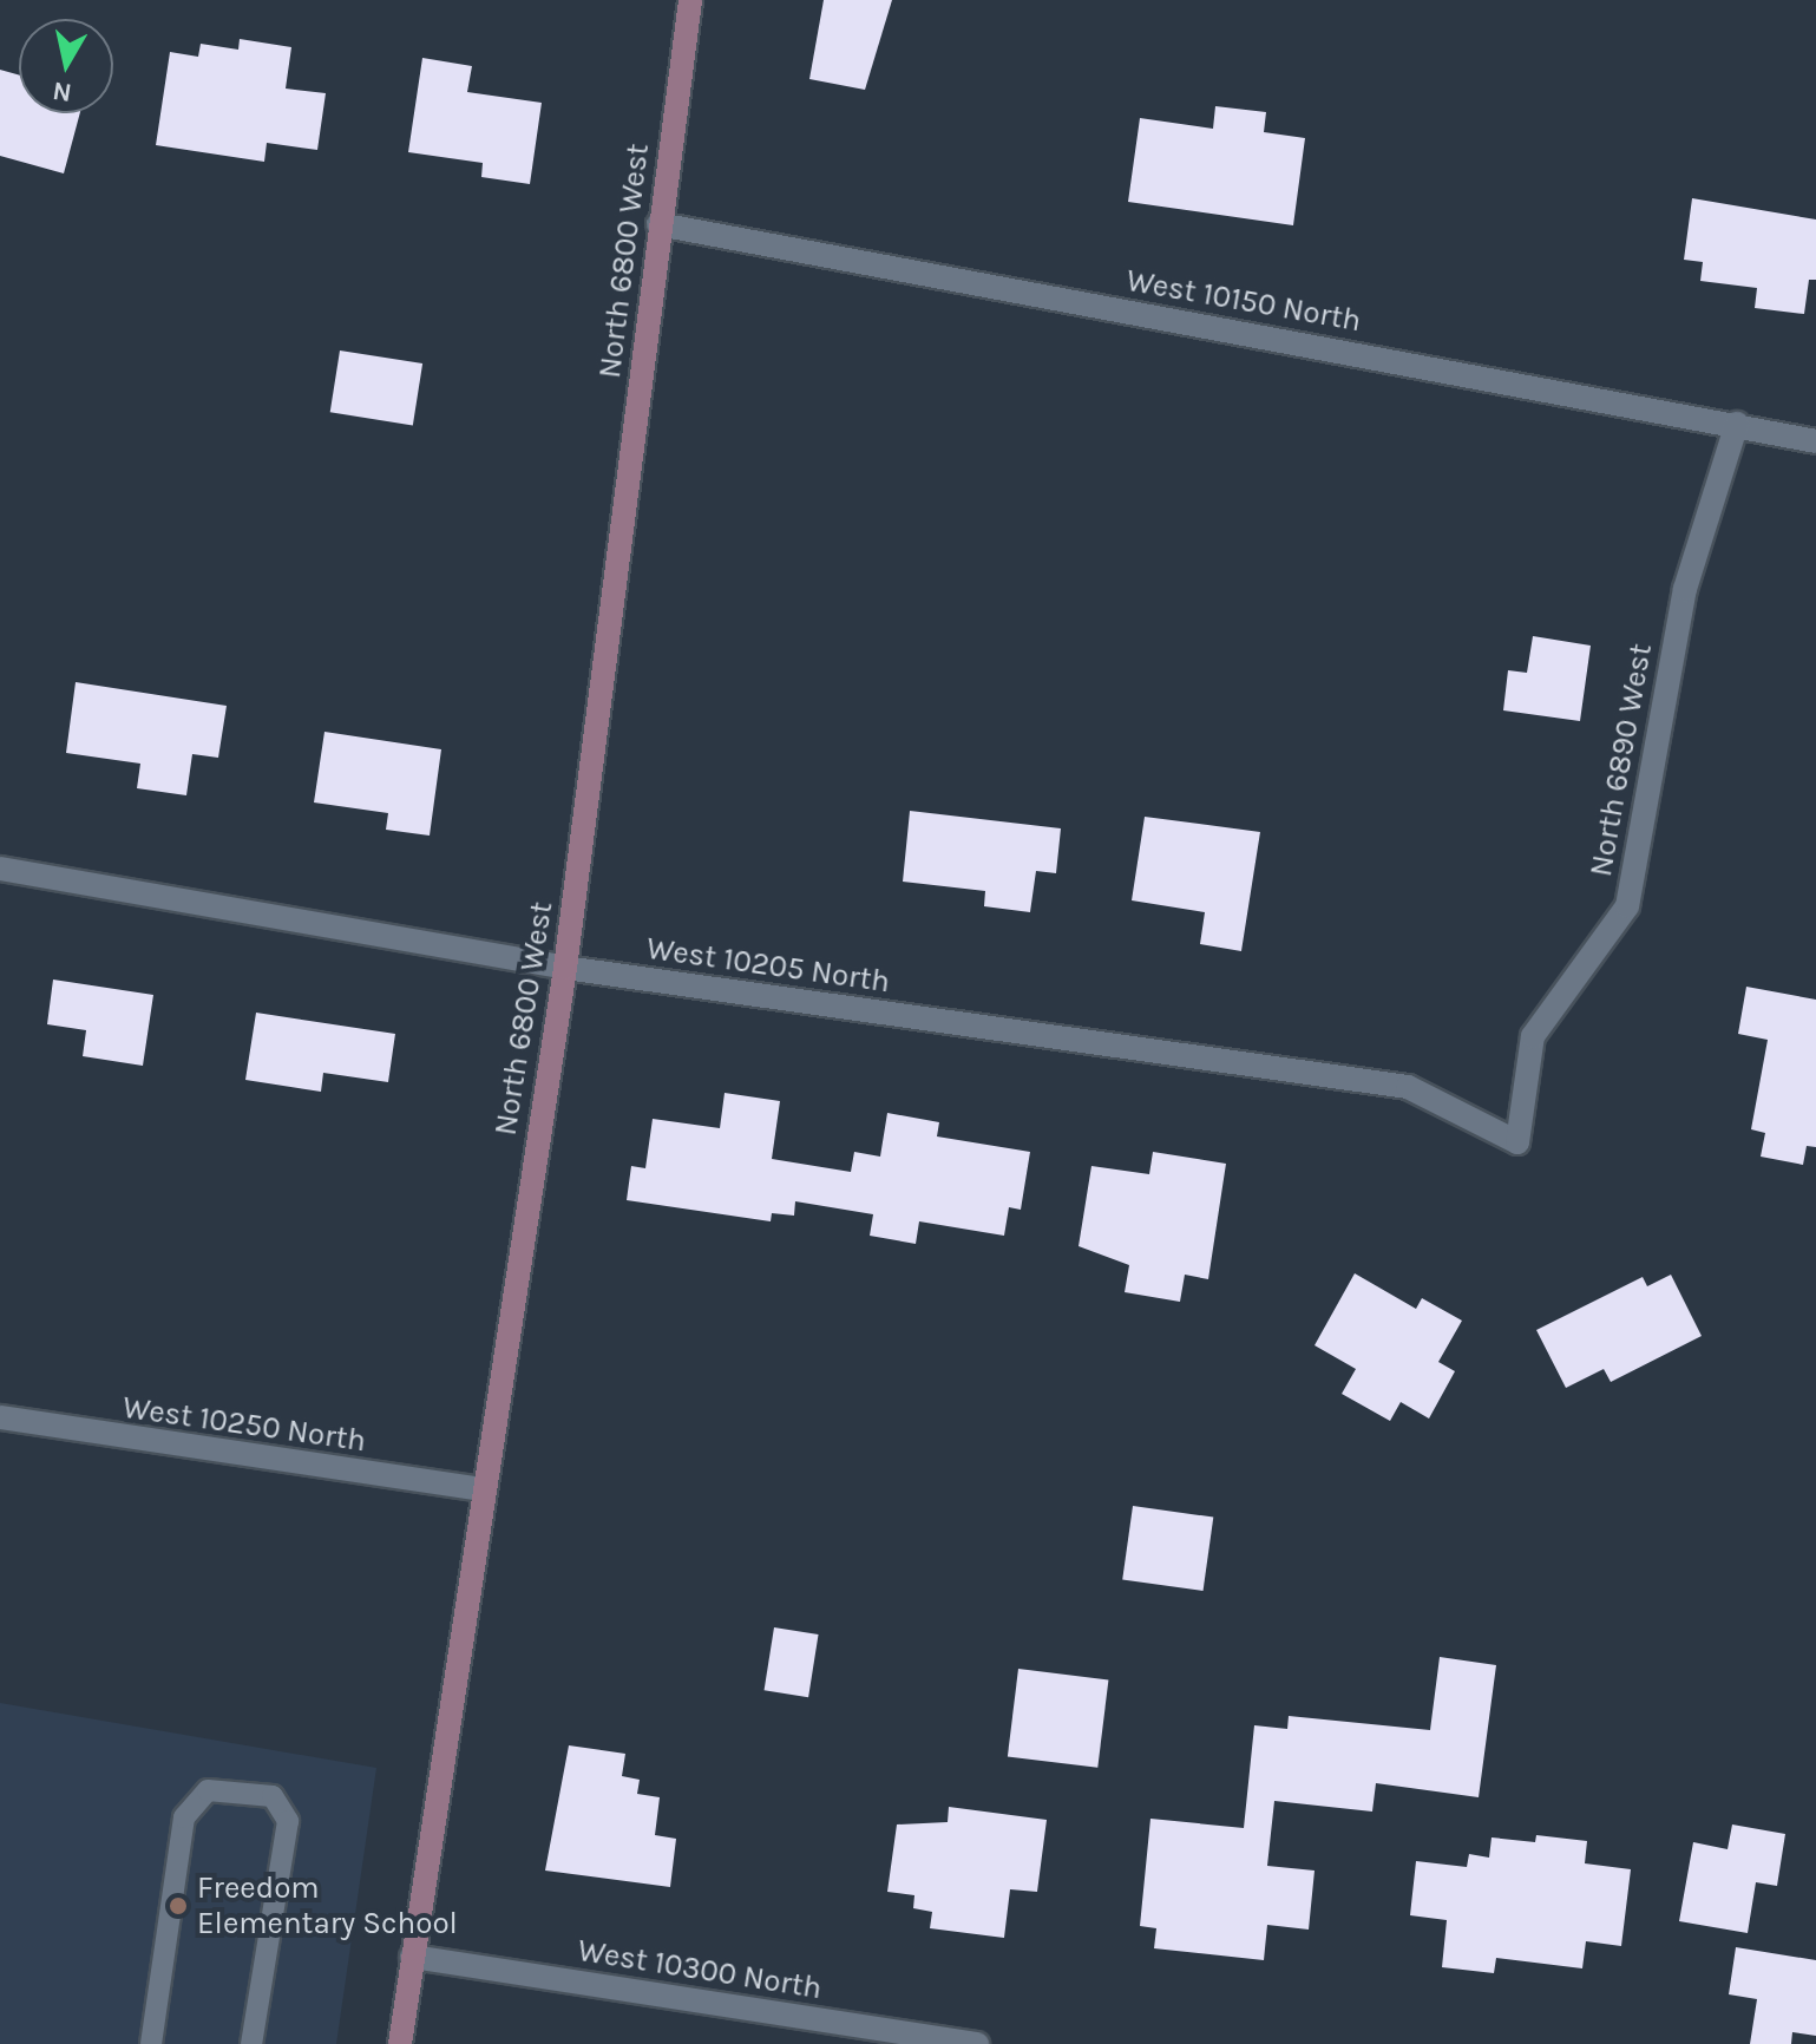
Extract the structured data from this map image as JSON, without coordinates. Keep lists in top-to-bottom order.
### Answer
{
  "streets": {
    "street": [
      "North 6800 West",
      "West 10150 North",
      "North 6890 West",
      "West 10205 North",
      "West 10250 North",
      "West 10300 North"
    ]
  },
  "crossings": [
    ["North 6800 West", "West 10150 North"],
    ["North 6800 West", "West 10205 North"],
    ["North 6800 West", "West 10250 North"],
    ["North 6800 West", "West 10300 North"],
    ["West 10150 North", "North 6890 West"],
    ["North 6890 West", "West 10205 North"]
  ],
  "places": ["Freedom Elementary School"],
  "north": "bottom"
}
